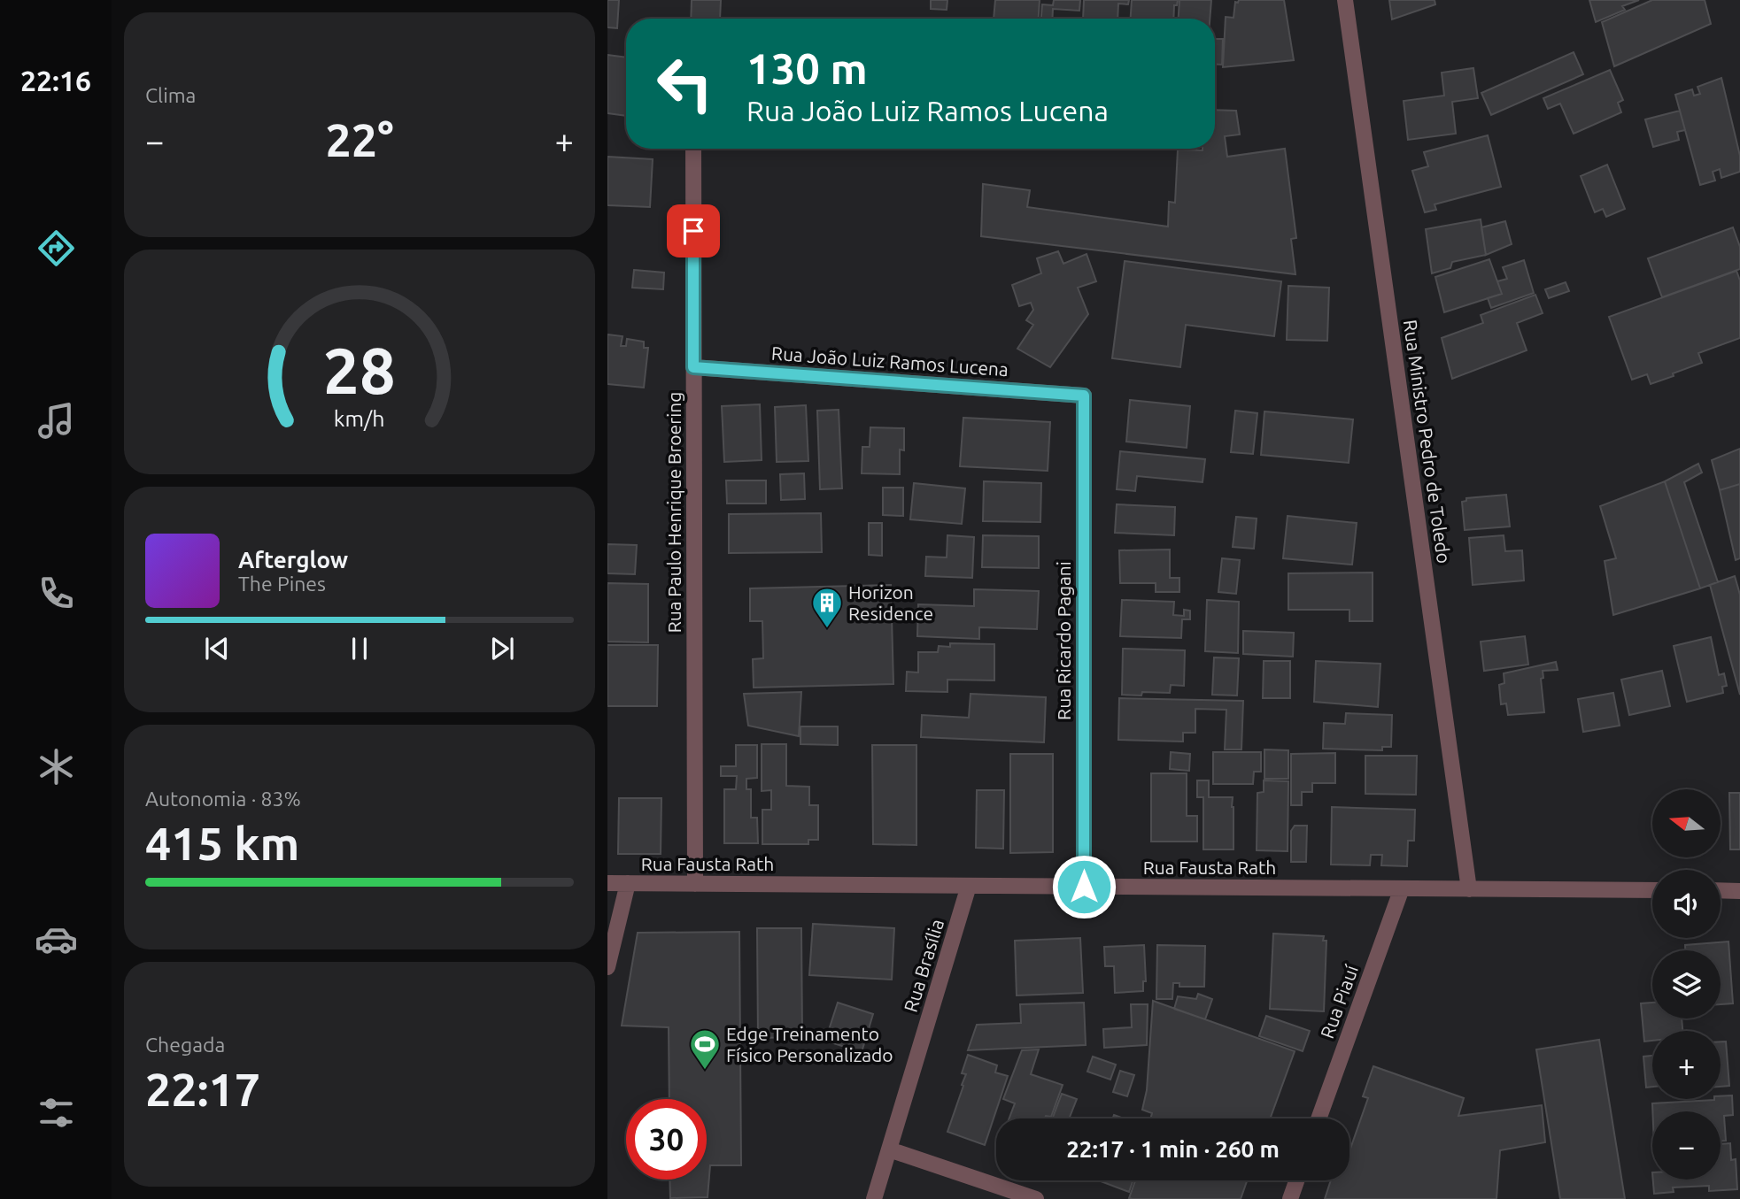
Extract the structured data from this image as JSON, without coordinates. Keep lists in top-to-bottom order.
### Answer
{
  "streets": {
    "street": [
      "Rua João Luiz Ramos Lucena",
      "Rua Ministro Pedro de Toledo",
      "Rua Paulo Henrique Broering",
      "Rua Ricardo Pagani",
      "Rua Fausta Rath",
      "Rua Brasília",
      "Rua Piauí"
    ]
  },
  "crossings": [
    ["Rua João Luiz Ramos Lucena", "Rua Paulo Henrique Broering"],
    ["Rua João Luiz Ramos Lucena", "Rua Ricardo Pagani"],
    ["Rua Ministro Pedro de Toledo", "Rua Fausta Rath"],
    ["Rua Paulo Henrique Broering", "Rua Fausta Rath"],
    ["Rua Ricardo Pagani", "Rua Fausta Rath"],
    ["Rua Fausta Rath", "Rua Brasília"],
    ["Rua Fausta Rath", "Rua Piauí"]
  ],
  "places": {
    "building": ["Horizon Residence"],
    "sports": ["Edge Treinamento Físico Personalizado"]
  },
  "north": "left",
  "page": {
    "tabs": "22:16",
    "tile": [
      "Clima",
      ["Autonomia · 83%", "415 km"],
      ["Chegada", "22:17"]
    ],
    "turn": ["130 m", "Rua João Luiz Ramos Lucena"],
    "heat": ["−", "22°", "+"],
    "song": ["Afterglow", "The Pines"],
    "map_buttons": ["+", "−"],
    "limit": "30",
    "trip": "22:17 · 1 min · 260 m",
    "gauge": ["28", "km/h"]
  }
}
